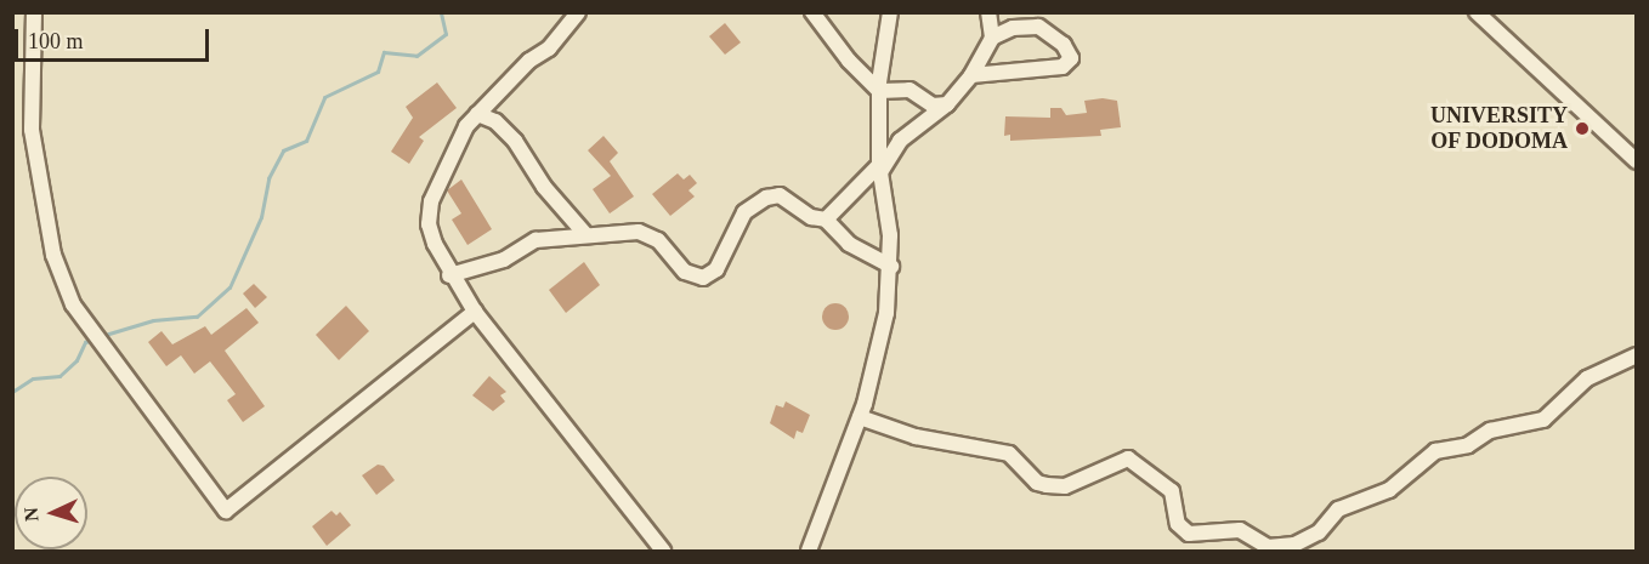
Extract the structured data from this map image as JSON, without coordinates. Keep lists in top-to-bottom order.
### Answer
{
  "places": ["UNIVERSITY OF DODOMA"],
  "scale_bar": "100 m",
  "north": "left"
}
